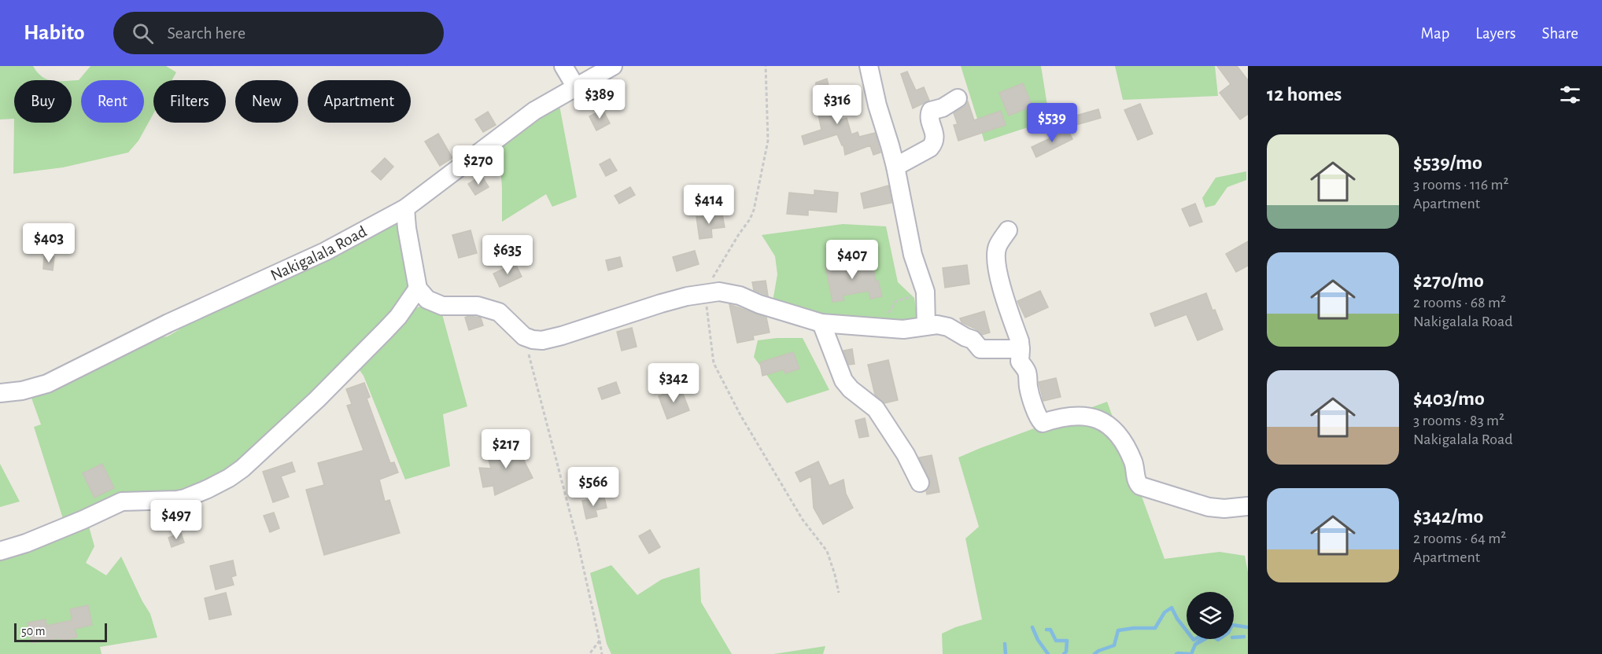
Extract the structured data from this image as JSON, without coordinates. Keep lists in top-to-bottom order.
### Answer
{
  "streets": {
    "street": ["Nakigalala Road"]
  },
  "scale_bar": "50 m",
  "page": {
    "header": "Habito",
    "search": "Search here",
    "nav": ["Map", "Layers", "Share"],
    "heading": "12 homes",
    "price": [
      "$389",
      "$316",
      "$539",
      "$270",
      "$414",
      "$403",
      "$635",
      "$407",
      "$342",
      "$217",
      "$566",
      "$497"
    ],
    "chip": [
      "Buy",
      "Rent",
      "Filters",
      "New",
      "Apartment"
    ],
    "list": [
      {
        "name": "$539/mo",
        "note": "3 rooms · 116 m² · Apartment"
      },
      {
        "name": "$270/mo",
        "note": "2 rooms · 68 m² · Nakigalala Road"
      },
      {
        "name": "$403/mo",
        "note": "3 rooms · 83 m² · Nakigalala Road"
      },
      {
        "name": "$342/mo",
        "note": "2 rooms · 64 m² · Apartment"
      }
    ],
    "scale": "50 m"
  }
}
